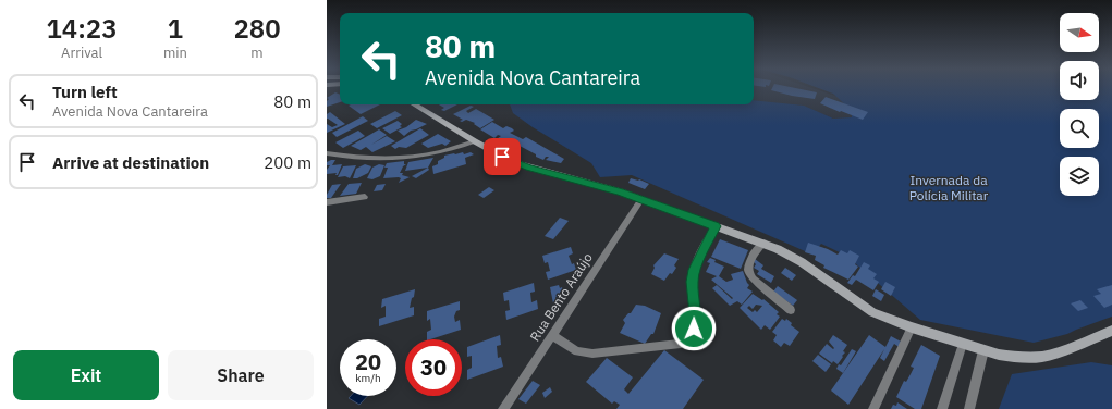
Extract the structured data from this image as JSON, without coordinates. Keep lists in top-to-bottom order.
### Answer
{
  "streets": {
    "street": ["Rua Bento Araújo"]
  },
  "parks": ["Invernada da Polícia Militar"],
  "north": "right",
  "page": {
    "eta": [
      "14:23",
      "Arrival",
      "1",
      "min",
      "280",
      "m"
    ],
    "turn": ["80 m", "Avenida Nova Cantareira"],
    "list": [
      {
        "name": "Turn left",
        "note": "Avenida Nova Cantareira",
        "value": "80 m"
      },
      {
        "name": "Arrive at destination",
        "value": "200 m"
      }
    ],
    "speed": "20 km/h",
    "limit": "30",
    "buttons": ["Exit", "Share"]
  }
}
